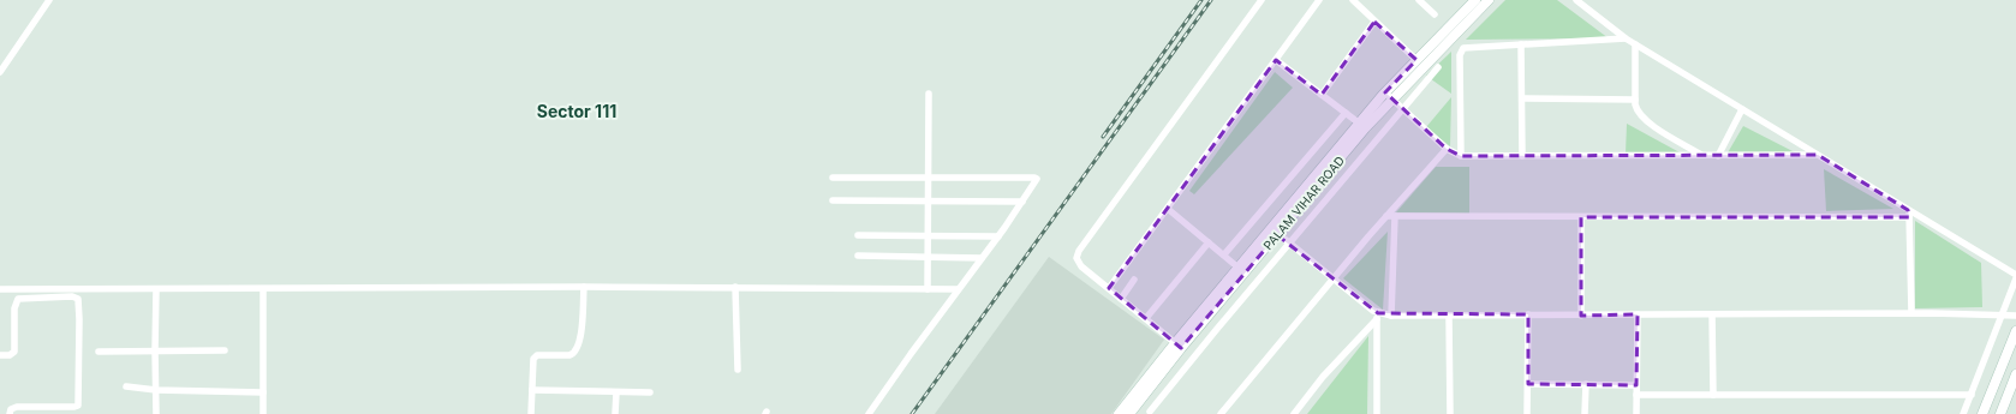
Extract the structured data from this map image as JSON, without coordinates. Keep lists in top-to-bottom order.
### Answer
{
  "streets": {
    "street": ["PALAM VIHAR ROAD"]
  },
  "districts": ["Sector 111"]
}
